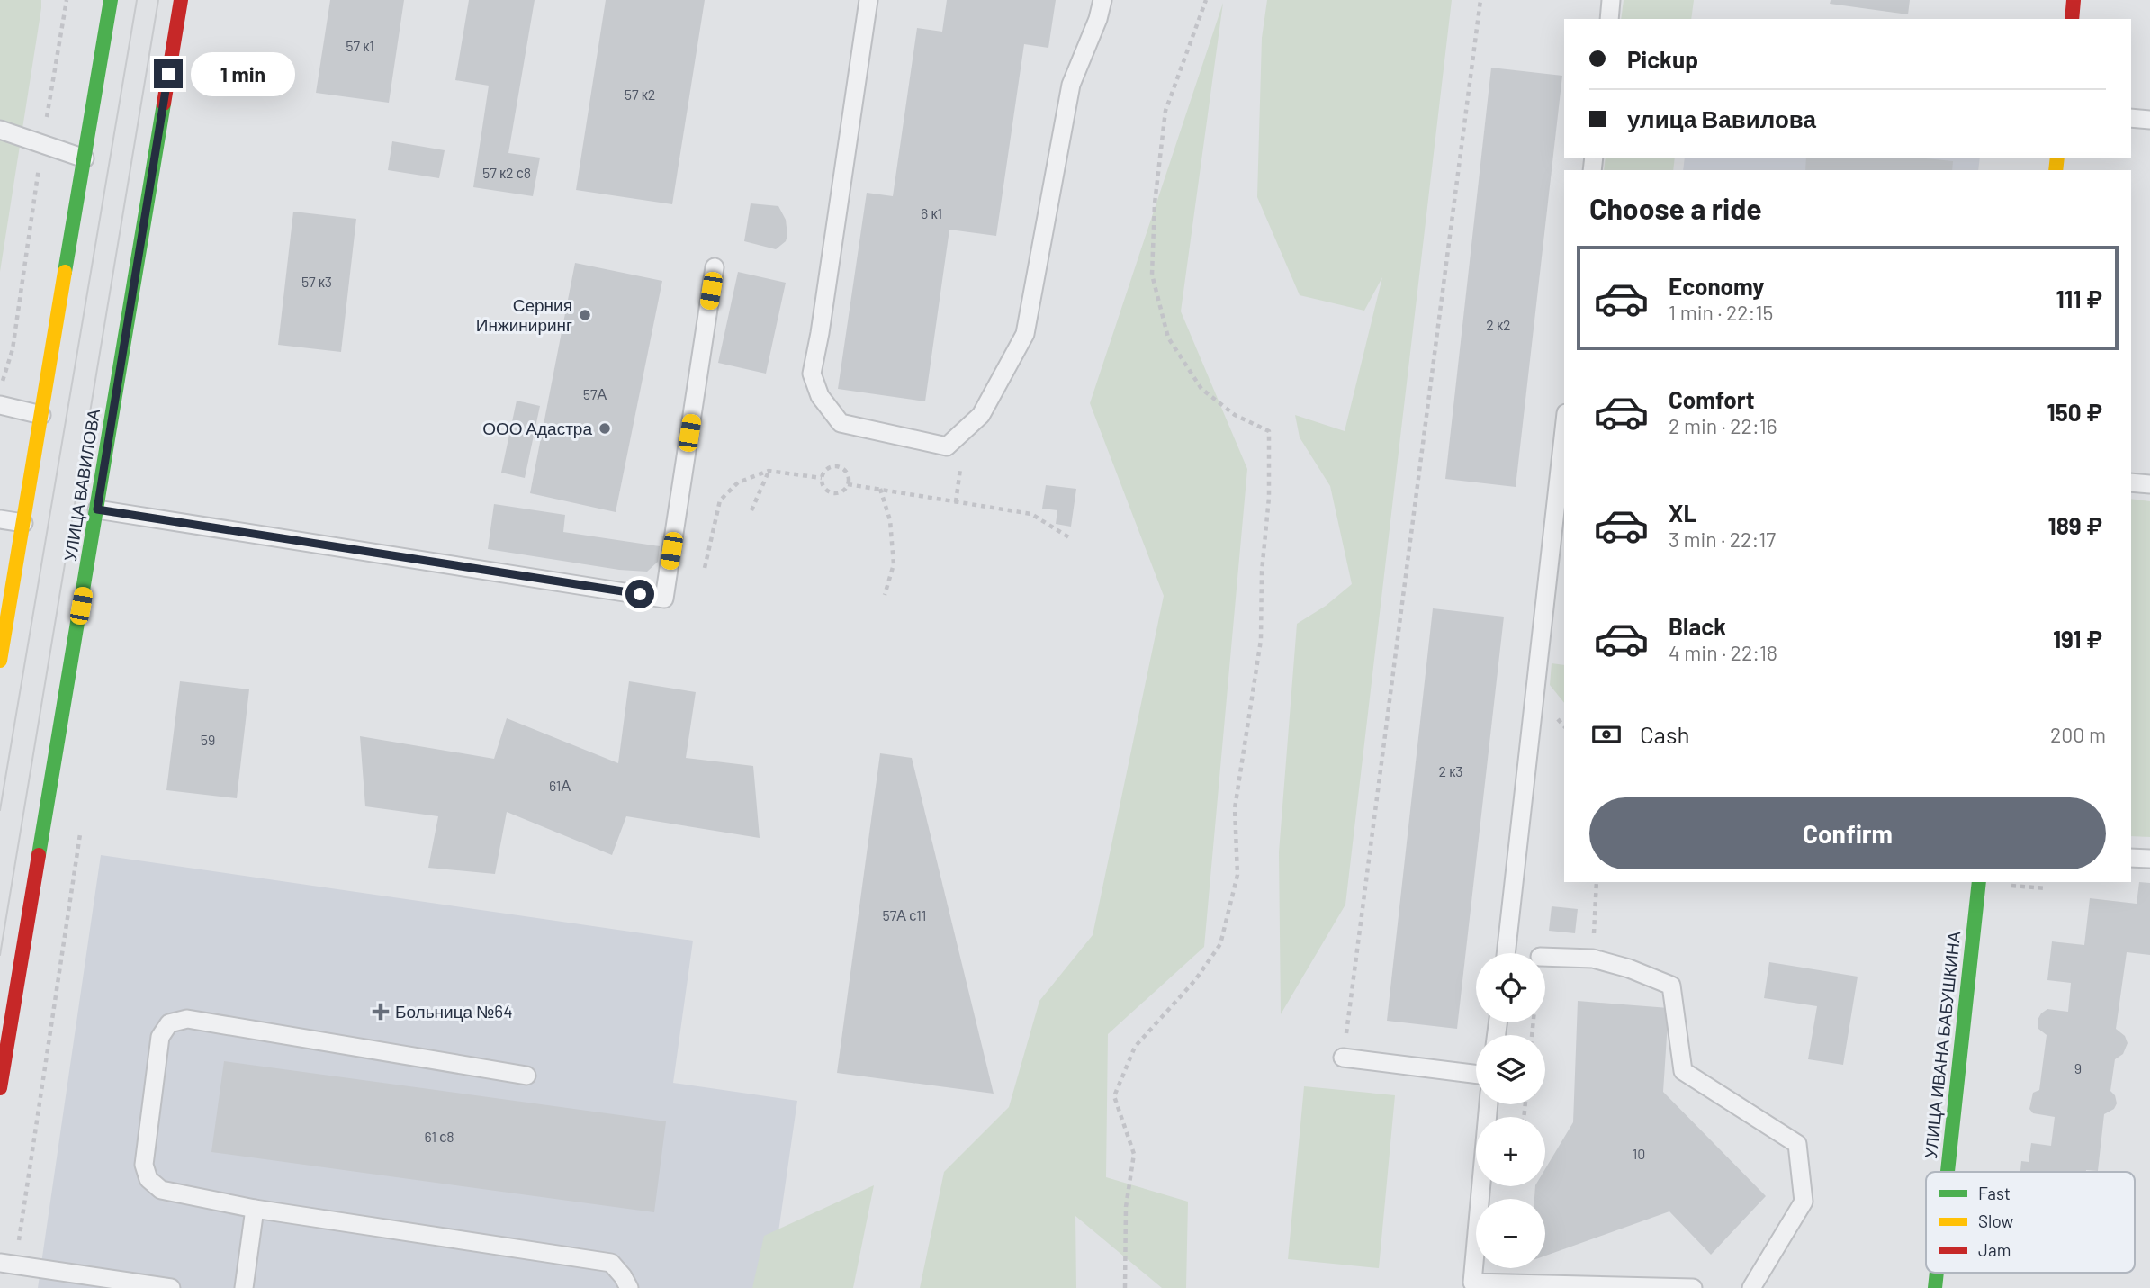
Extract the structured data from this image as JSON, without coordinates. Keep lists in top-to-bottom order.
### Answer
{
  "streets": {
    "main road": ["УЛИЦА ВАВИЛОВА", "УЛИЦА ИВАНА БАБУШКИНА"]
  },
  "places": {
    "other": ["Серния Инжиниринг", "ООО Адастра"],
    "health": ["Больница №64"]
  },
  "house_numbers": [
    "57 к1",
    "57 к2",
    "57 к2 с8",
    "6 к1",
    "57 к3",
    "2 к2",
    "57А",
    "59",
    "2 к3",
    "61А",
    "57А с11",
    "9",
    "61 с8",
    "10"
  ],
  "legend": ["Fast", "Slow", "Jam"],
  "page": {
    "banner": ["Pickup", "улица Вавилова"],
    "bubble": "1 min",
    "heading": "Choose a ride",
    "list": [
      {
        "name": "Economy",
        "note": "1 min · 22:15",
        "value": "111 ₽"
      },
      {
        "name": "Comfort",
        "note": "2 min · 22:16",
        "value": "150 ₽"
      },
      {
        "name": "XL",
        "note": "3 min · 22:17",
        "value": "189 ₽"
      },
      {
        "name": "Black",
        "note": "4 min · 22:18",
        "value": "191 ₽"
      }
    ],
    "pay": ["Cash", "200 m"],
    "buttons": "Confirm",
    "map_buttons": ["+", "−"]
  }
}
